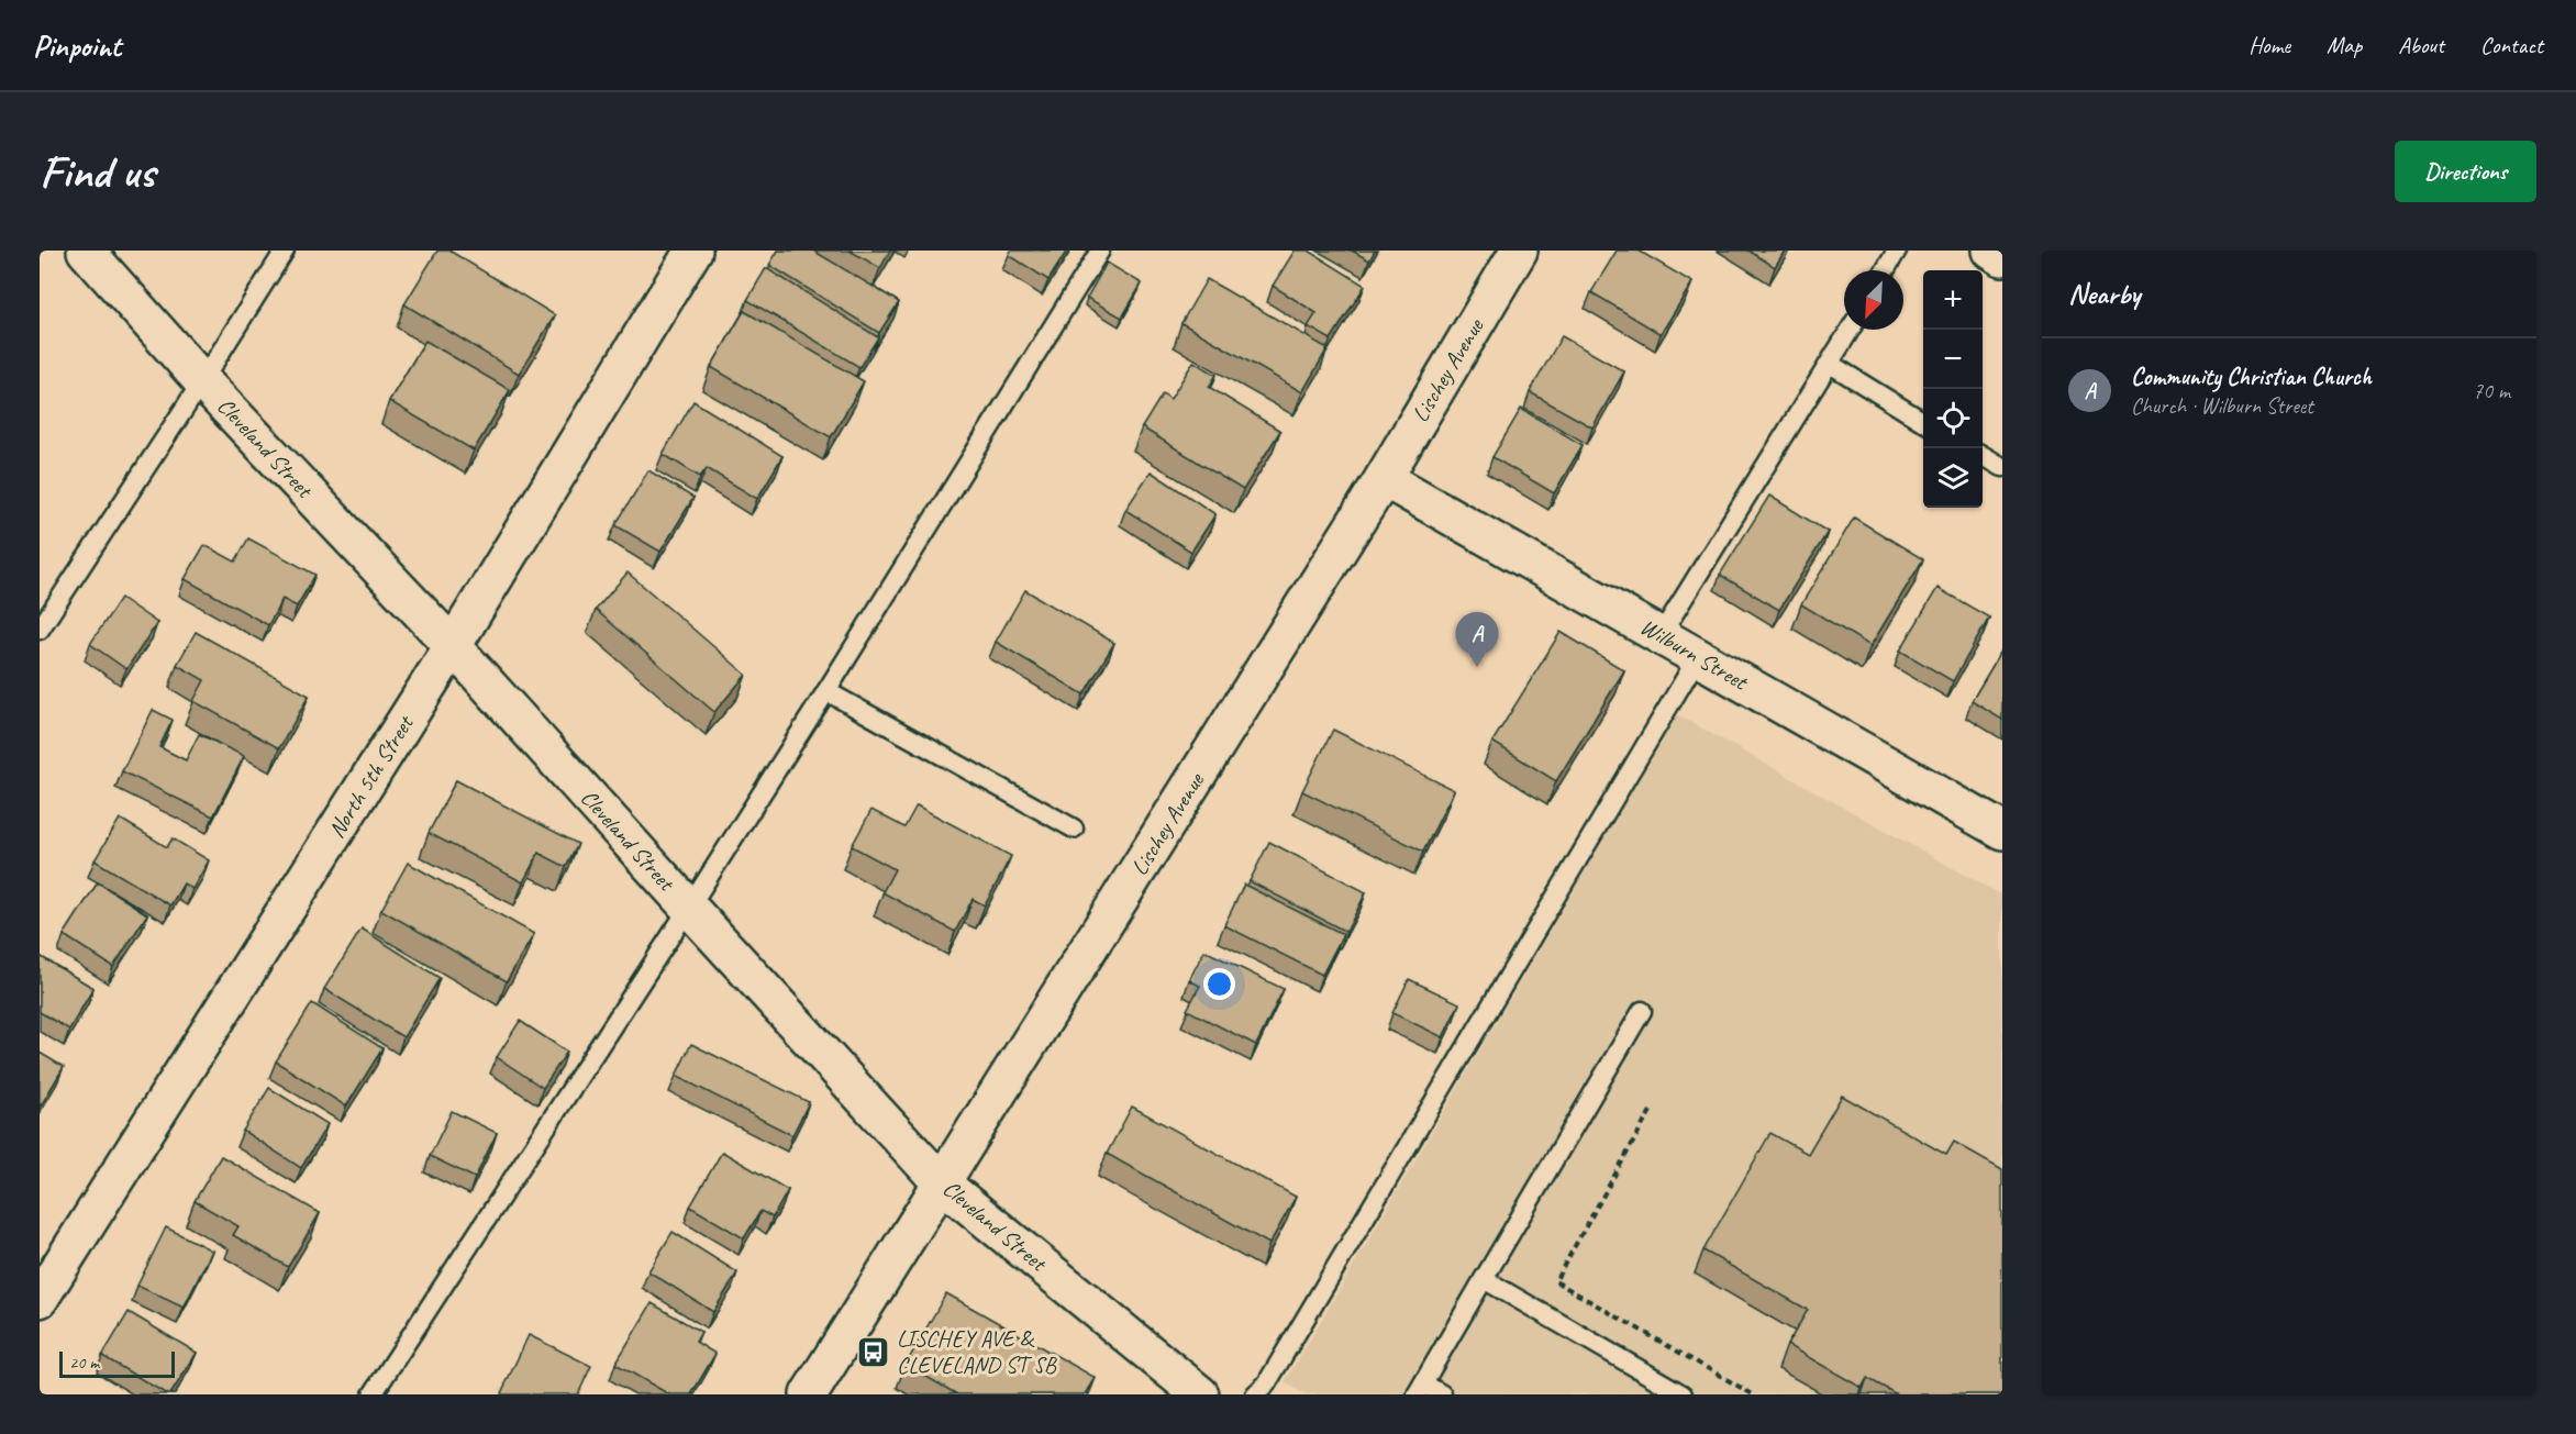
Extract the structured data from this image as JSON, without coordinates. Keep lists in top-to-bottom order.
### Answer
{
  "streets": {
    "street": [
      "Lischey Avenue",
      "Cleveland Street",
      "Wilburn Street",
      "North 5th Street"
    ]
  },
  "crossings": [
    ["Lischey Avenue", "Cleveland Street"],
    ["Lischey Avenue", "Wilburn Street"],
    ["Cleveland Street", "North 5th Street"]
  ],
  "places": {
    "bus stop": ["LISCHEY AVE & CLEVELAND ST SB"]
  },
  "scale_bar": "20 m",
  "north": "bottom left",
  "page": {
    "header": "Pinpoint",
    "nav": [
      "Home",
      "Map",
      "About",
      "Contact"
    ],
    "buttons": "Directions",
    "title": "Find us",
    "heading": "Nearby",
    "map_buttons": ["+", "−"],
    "list": [
      {
        "mark": "A",
        "name": "Community Christian Church",
        "note": "Church · Wilburn Street",
        "value": "70 m"
      }
    ],
    "pins": "A",
    "scale": "20 m"
  }
}
